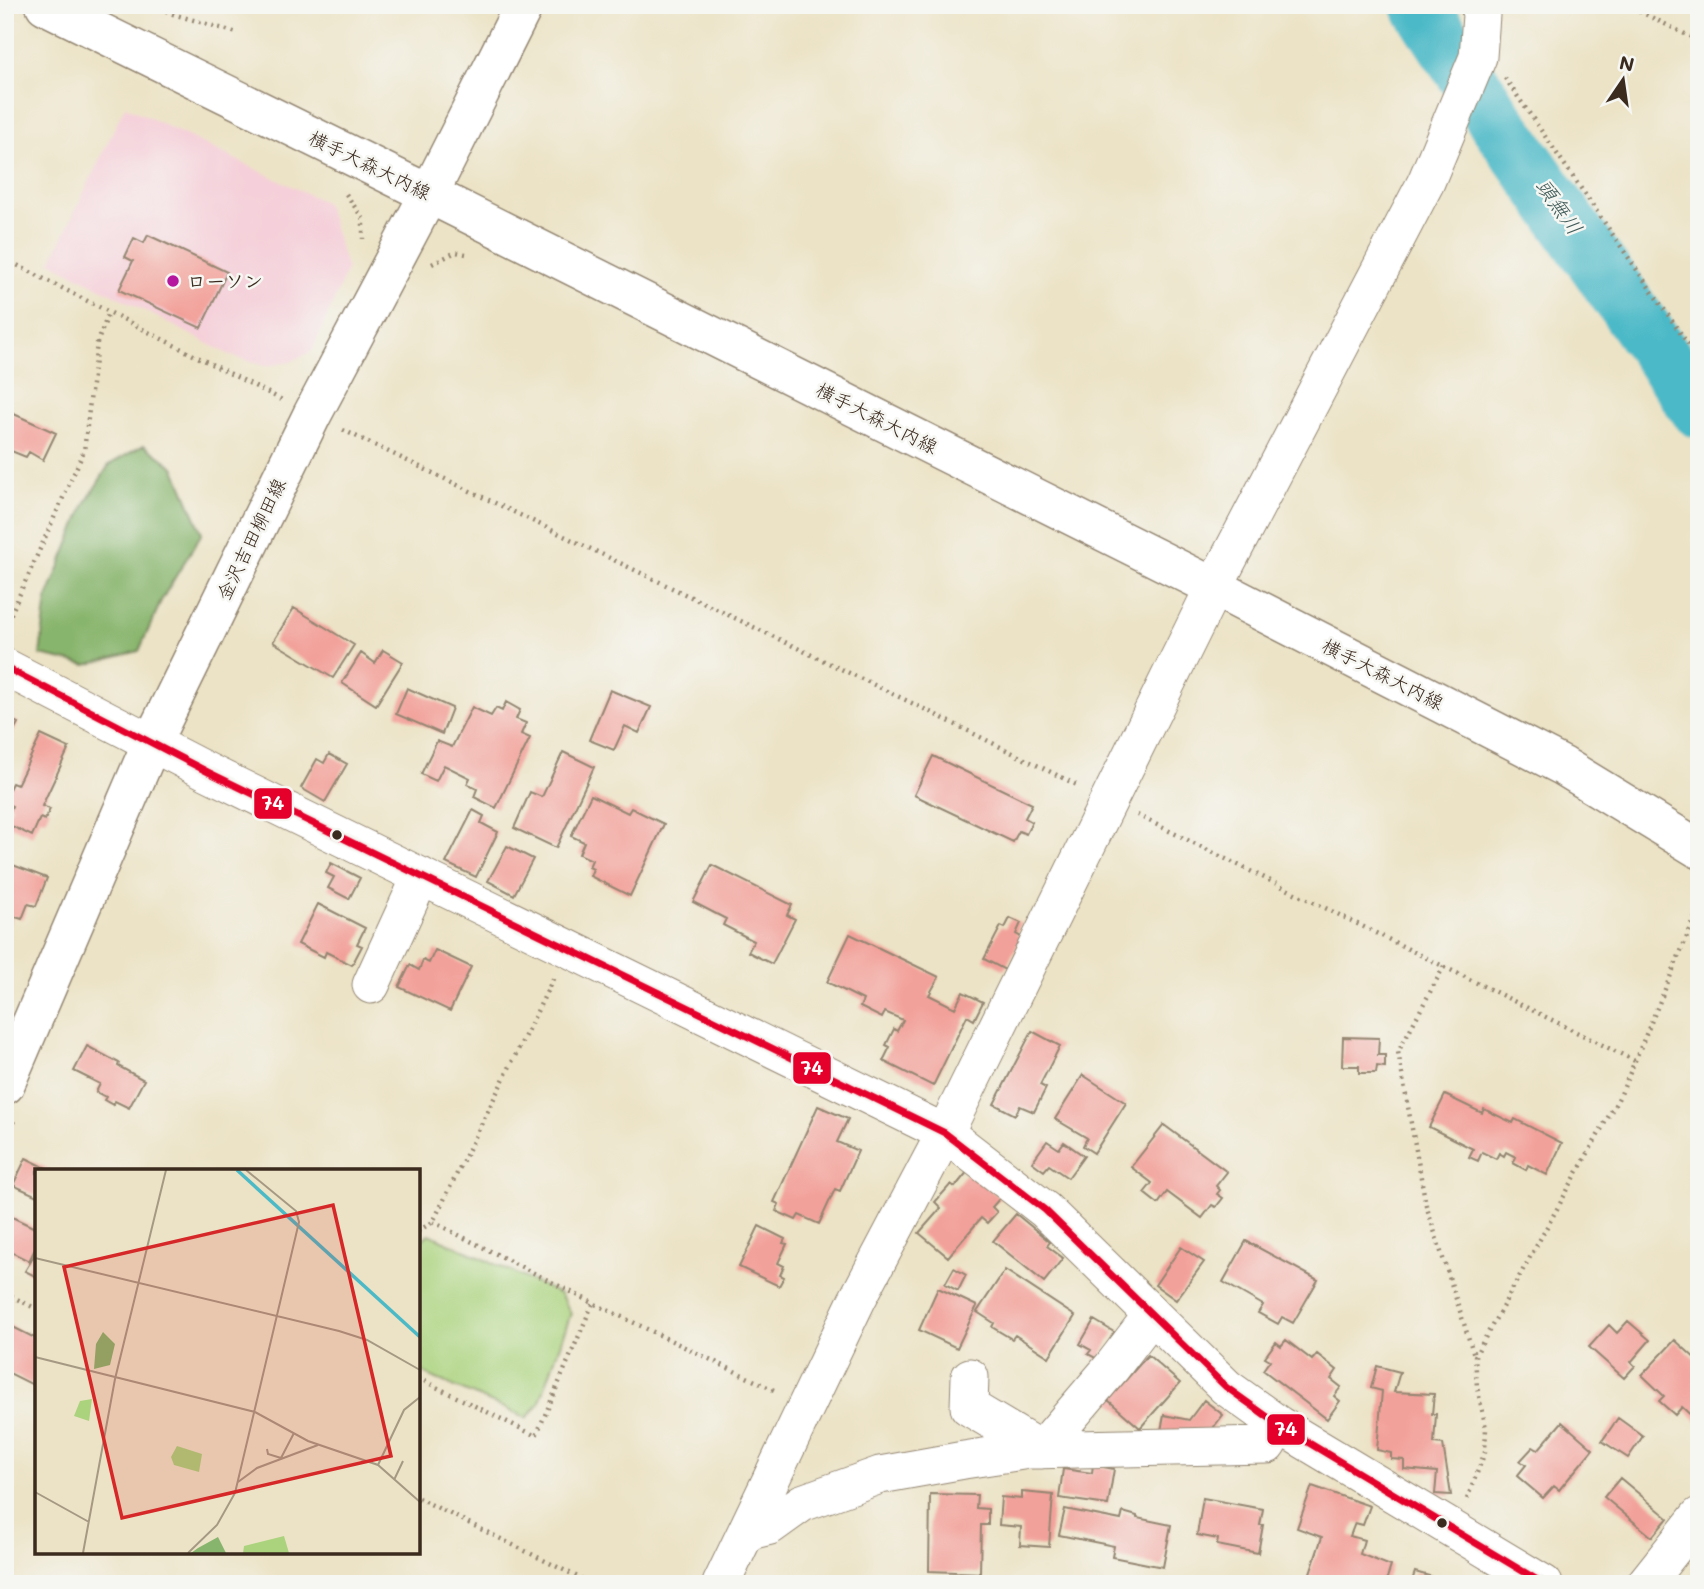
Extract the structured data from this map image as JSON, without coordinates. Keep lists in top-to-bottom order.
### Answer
{
  "streets": {
    "main road": ["横手大森大内線", "金沢吉田柳田線"]
  },
  "crossings": [
    ["横手大森大内線", "金沢吉田柳田線"]
  ],
  "water": ["頭無川"],
  "places": ["ローソン"],
  "lines": ["transit line 74"],
  "north": "top"
}
